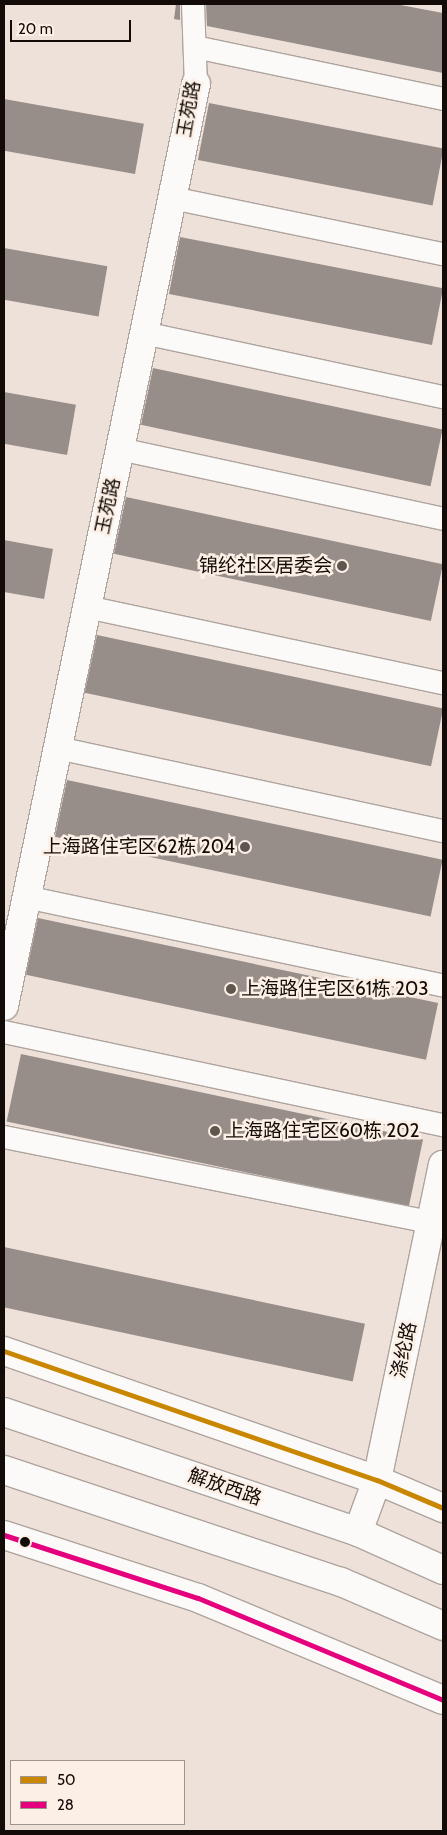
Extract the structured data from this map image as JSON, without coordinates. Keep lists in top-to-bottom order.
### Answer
{
  "streets": {
    "main road": ["玉苑路", "涤纶路", "解放西路"]
  },
  "crossings": [
    ["涤纶路", "解放西路"]
  ],
  "places": [
    "锦纶社区居委会",
    "上海路住宅区62栋 204",
    "上海路住宅区61栋 203",
    "上海路住宅区60栋 202"
  ],
  "lines": ["transit line 50", "transit line 28"],
  "legend": ["50", "28"],
  "scale_bar": "20 m"
}
